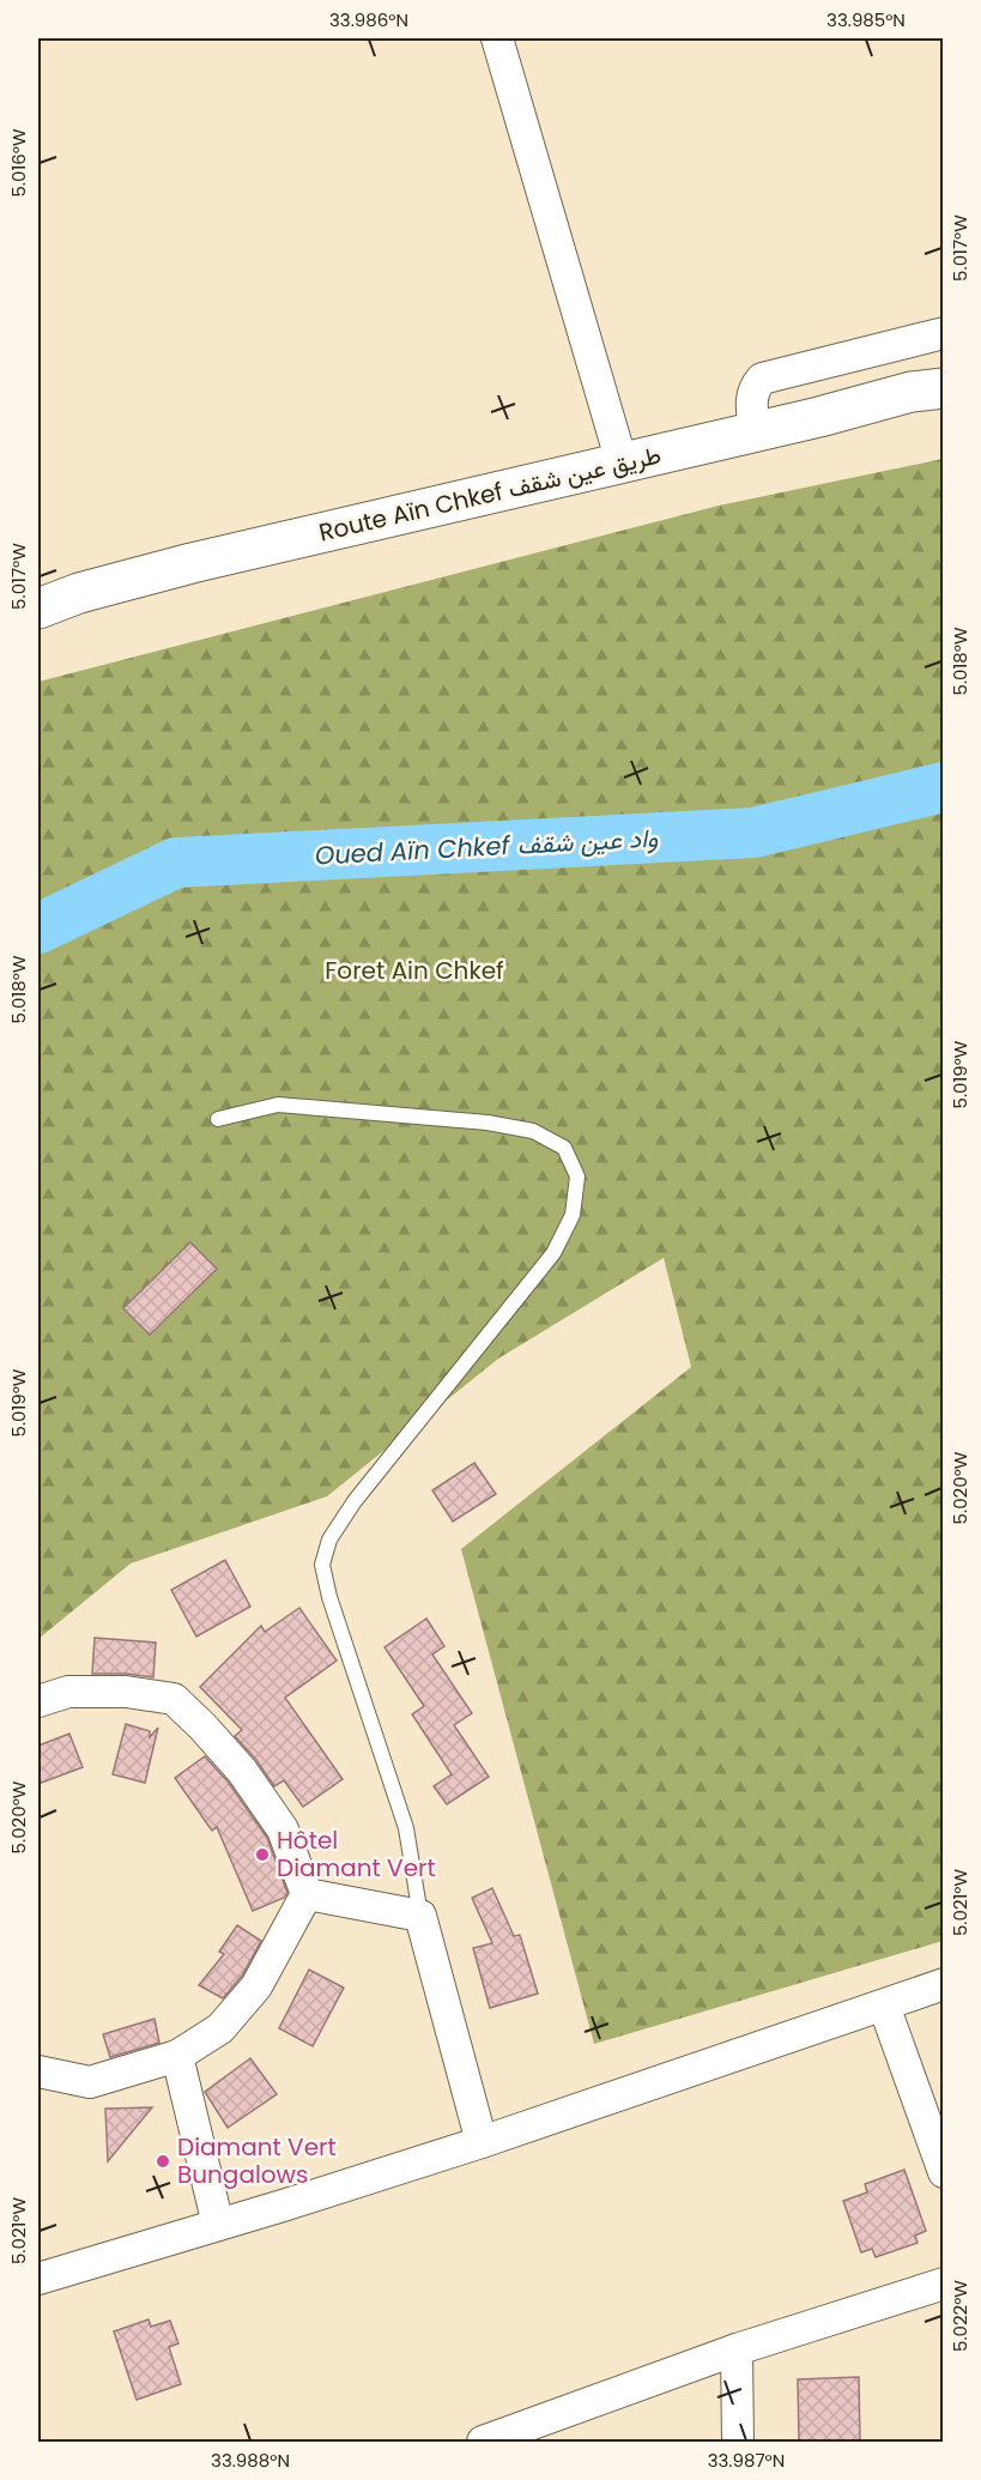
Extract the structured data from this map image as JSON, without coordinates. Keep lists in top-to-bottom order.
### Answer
{
  "streets": {
    "street": ["Route Aïn Chkef طريق عين شقف"]
  },
  "water": ["Oued Aïn Chkef واد عين شقف"],
  "parks": ["Foret Ain Chkef"],
  "places": ["Hôtel Diamant Vert", "Diamant Vert Bungalows"],
  "coordinates": [
    "33.986°N",
    "33.985°N",
    "5.016°W",
    "5.017°W",
    "5.018°W",
    "5.019°W",
    "5.020°W",
    "5.021°W",
    "5.022°W",
    "33.988°N",
    "33.987°N"
  ]
}
